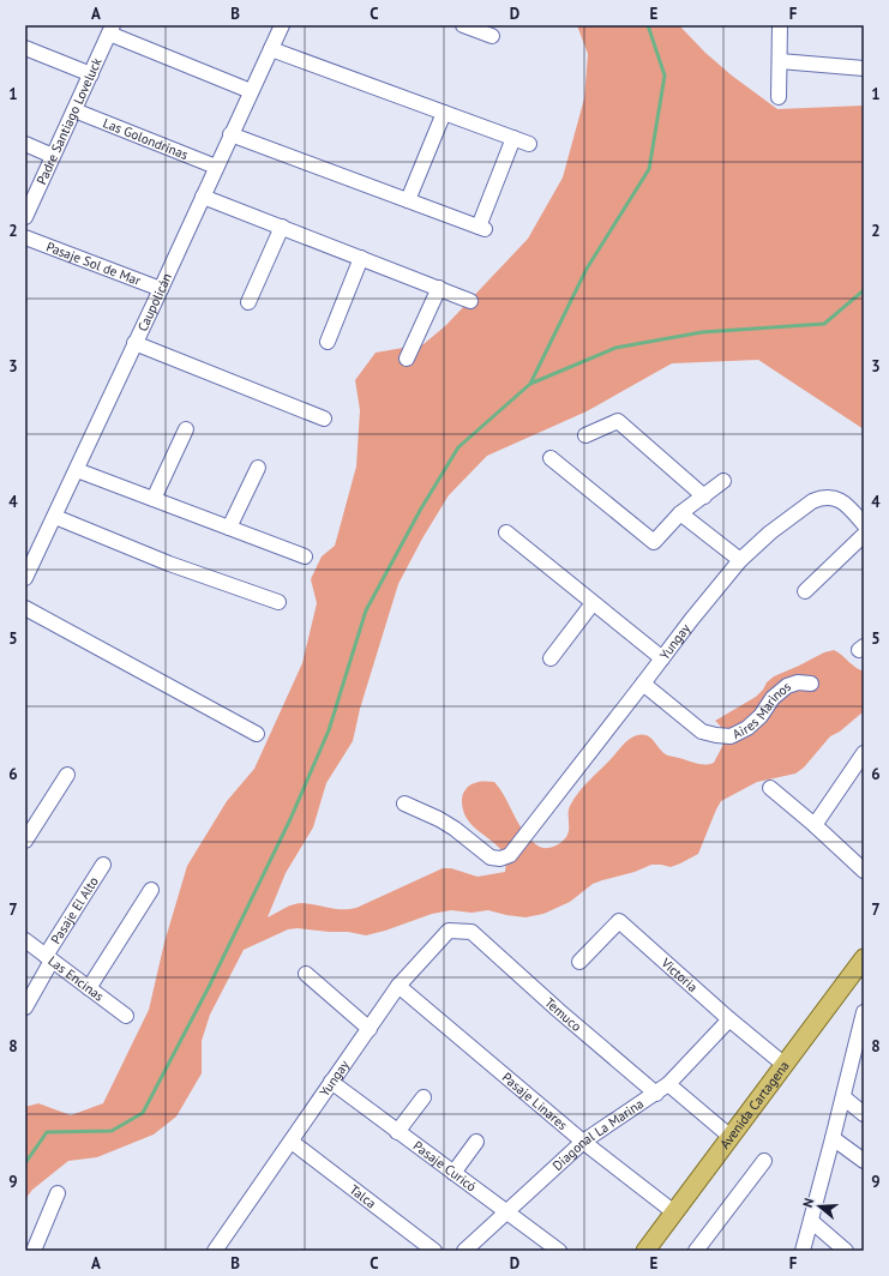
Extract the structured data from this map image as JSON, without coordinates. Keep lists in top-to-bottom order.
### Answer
{
  "streets": {
    "main road": ["Avenida Cartagena"],
    "street": [
      "Padre Santiago Loveluck",
      "Las Golondrinas",
      "Pasaje Sol de Mar",
      "Caupolicán",
      "Yungay",
      "Aires Marinos",
      "Pasaje El Alto",
      "Victoria",
      "Las Encinas",
      "Temuco",
      "Pasaje Linares",
      "Diagonal La Marina",
      "Pasaje Curicó",
      "Talca"
    ]
  },
  "crossings": [
    ["Padre Santiago Loveluck", "Las Golondrinas"],
    ["Las Golondrinas", "Caupolicán"],
    ["Pasaje Sol de Mar", "Caupolicán"],
    ["Yungay", "Aires Marinos"],
    ["Yungay", "Temuco"],
    ["Yungay", "Pasaje Linares"],
    ["Yungay", "Pasaje Curicó"],
    ["Yungay", "Talca"],
    ["Pasaje El Alto", "Las Encinas"],
    ["Victoria", "Avenida Cartagena"],
    ["Victoria", "Diagonal La Marina"],
    ["Temuco", "Diagonal La Marina"],
    ["Pasaje Linares", "Avenida Cartagena"],
    ["Pasaje Linares", "Diagonal La Marina"],
    ["Diagonal La Marina", "Pasaje Curicó"]
  ],
  "north": "left",
  "grid": {
    "columns": [
      "A",
      "B",
      "C",
      "D",
      "E",
      "F"
    ],
    "rows": [
      "1",
      "2",
      "3",
      "4",
      "5",
      "6",
      "7",
      "8",
      "9"
    ]
  }
}
